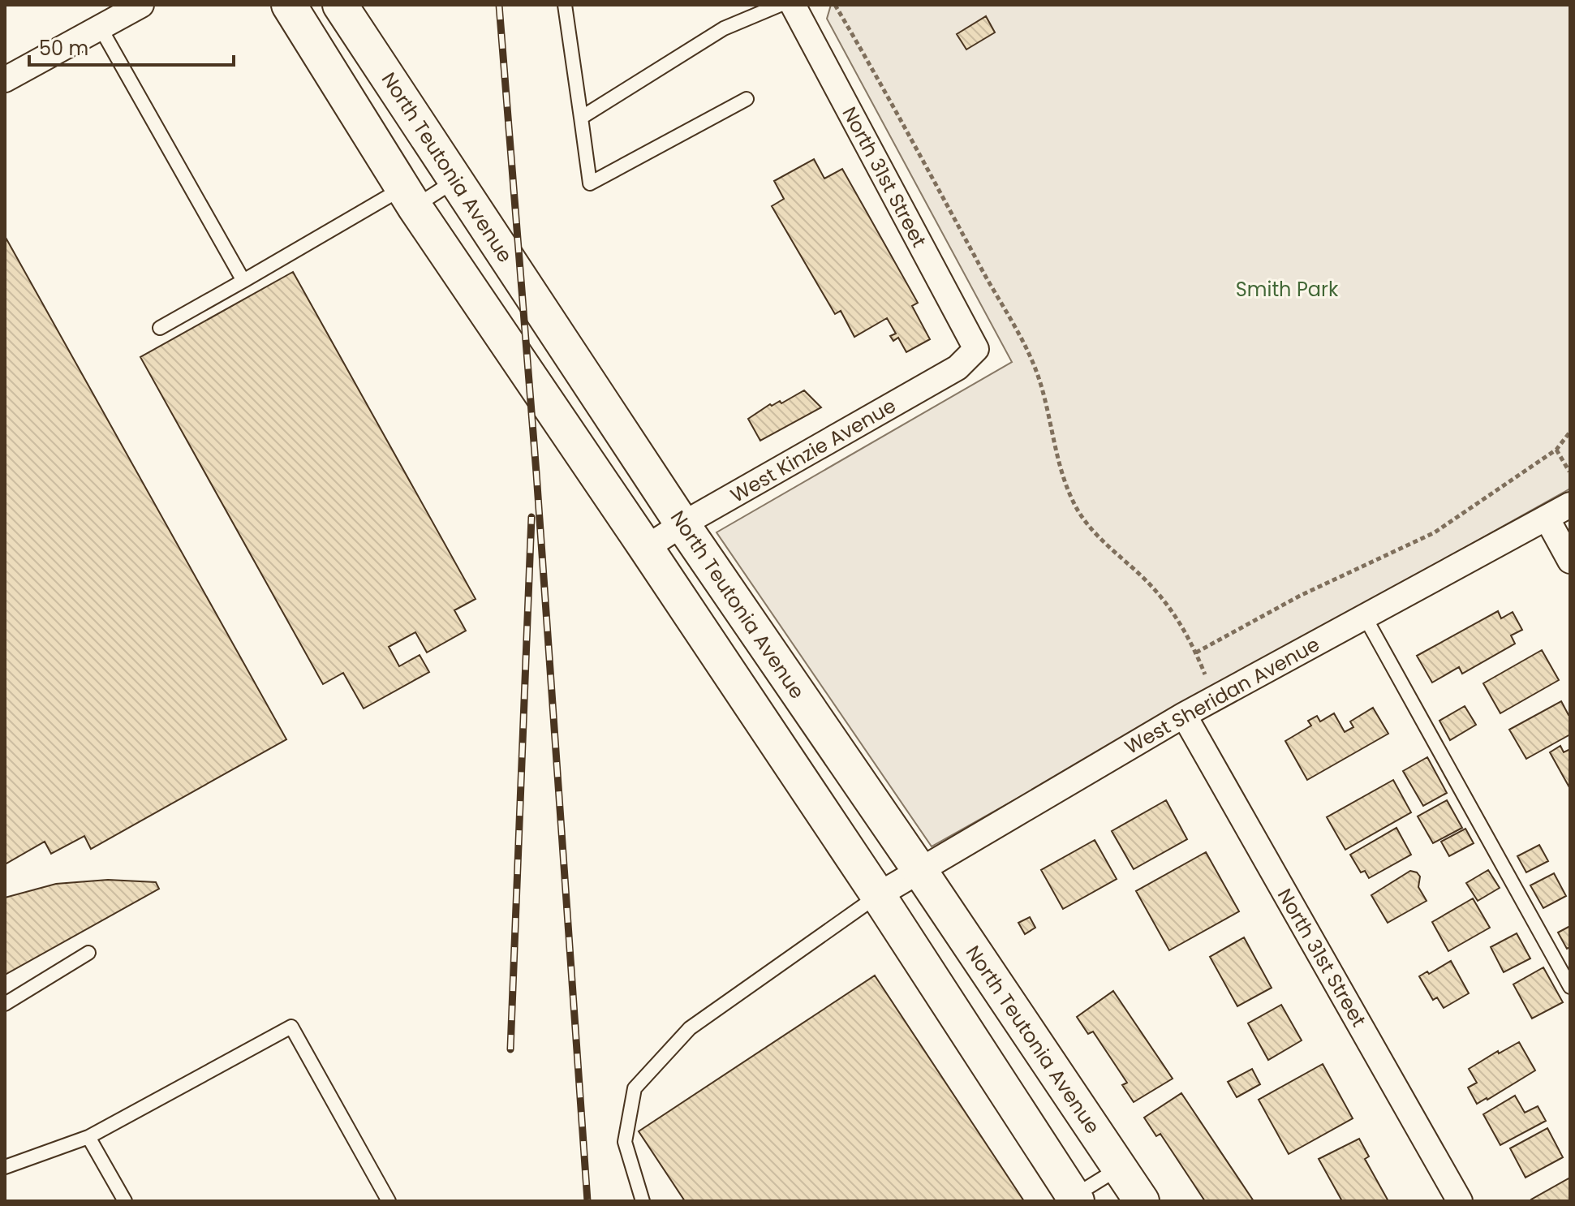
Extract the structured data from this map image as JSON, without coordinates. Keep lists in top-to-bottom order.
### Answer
{
  "streets": {
    "main road": ["North Teutonia Avenue"],
    "street": ["North 31st Street", "West Kinzie Avenue", "West Sheridan Avenue"]
  },
  "crossings": [
    ["North Teutonia Avenue", "West Kinzie Avenue"],
    ["North Teutonia Avenue", "West Sheridan Avenue"],
    ["North 31st Street", "West Kinzie Avenue"],
    ["North 31st Street", "West Sheridan Avenue"]
  ],
  "parks": ["Smith Park"],
  "scale_bar": "50 m"
}
